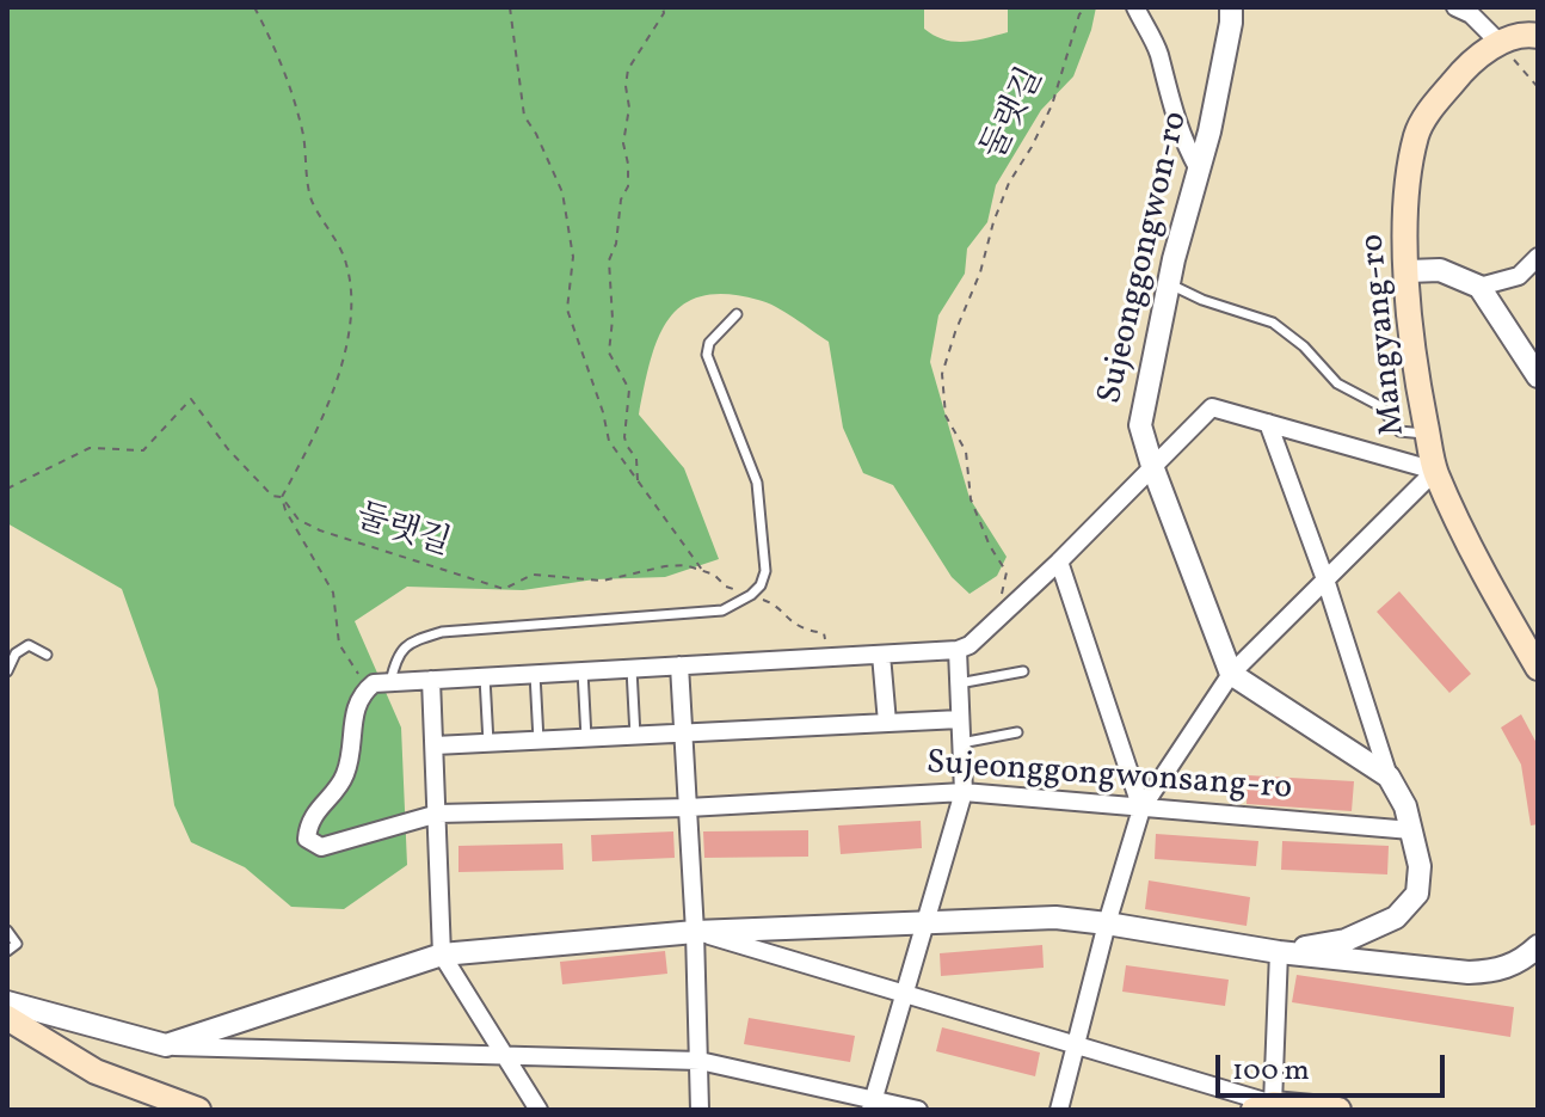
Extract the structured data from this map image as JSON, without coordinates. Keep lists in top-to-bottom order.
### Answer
{
  "streets": {
    "main road": ["Mangyang-ro"],
    "street": ["Sujeonggongwon-ro", "Sujeonggongwonsang-ro"],
    "path": ["둘랫길"]
  },
  "scale_bar": "100 m"
}
